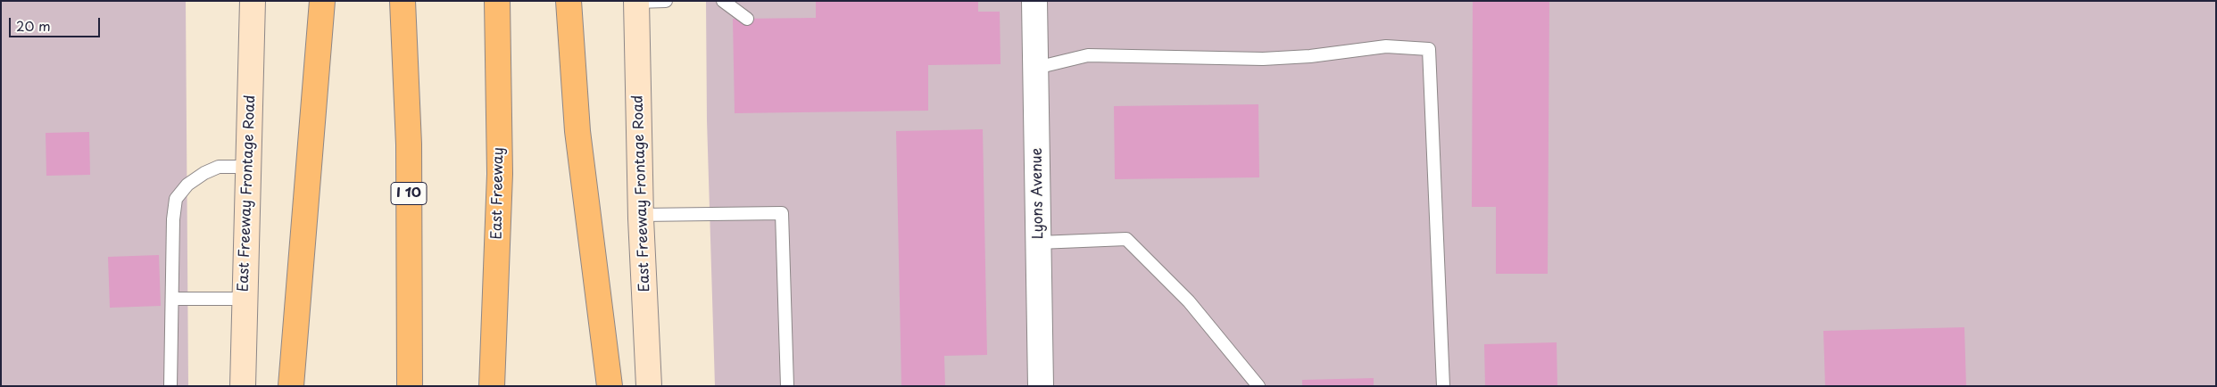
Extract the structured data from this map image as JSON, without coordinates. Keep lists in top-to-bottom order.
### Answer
{
  "streets": {
    "highway": ["I 10", "East Freeway"],
    "main road": ["East Freeway Frontage Road"],
    "street": ["Lyons Avenue"]
  },
  "scale_bar": "20 m"
}
